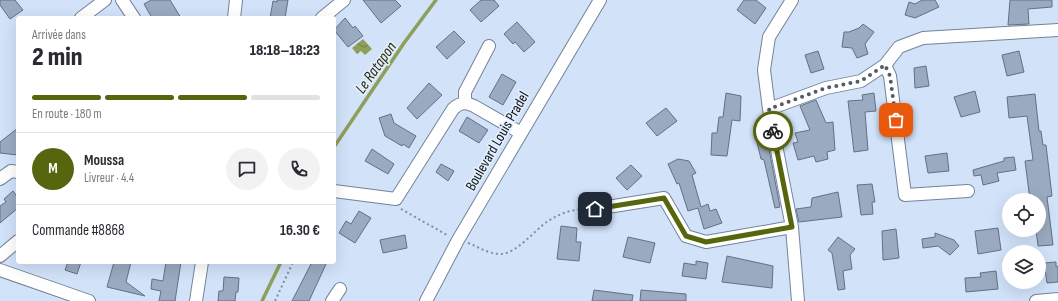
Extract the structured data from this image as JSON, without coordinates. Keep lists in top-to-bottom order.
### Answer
{
  "streets": {
    "street": ["Boulevard Louis Pradel"]
  },
  "water": ["Le Ratapon"],
  "page": {
    "heading": ["2 min", "Arrivée dans", "18:18–18:23"],
    "panel": [
      "Moussa",
      "Livreur · 4.4",
      "Commande #8868",
      "16.30 €"
    ],
    "bar": "En route · 180 m",
    "round": "M"
  }
}
